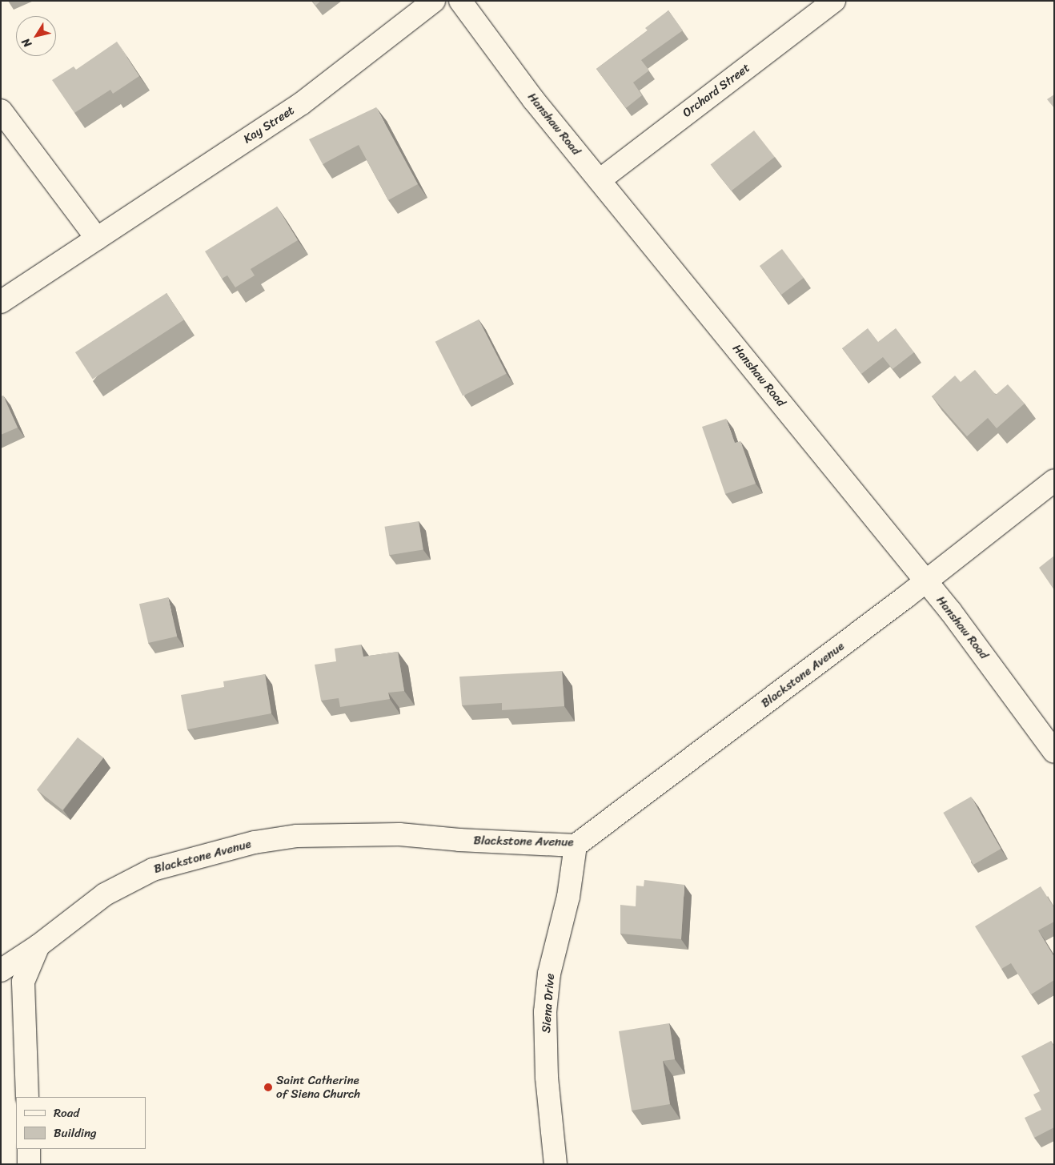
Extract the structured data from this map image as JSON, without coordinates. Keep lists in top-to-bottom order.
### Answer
{
  "streets": {
    "street": [
      "Orchard Street",
      "Hanshaw Road",
      "Kay Street",
      "Blackstone Avenue",
      "Siena Drive"
    ]
  },
  "crossings": [
    ["Orchard Street", "Hanshaw Road"],
    ["Hanshaw Road", "Blackstone Avenue"],
    ["Blackstone Avenue", "Siena Drive"]
  ],
  "places": ["Saint Catherine of Siena Church"],
  "legend": ["Road", "Building"],
  "north": "bottom left"
}
